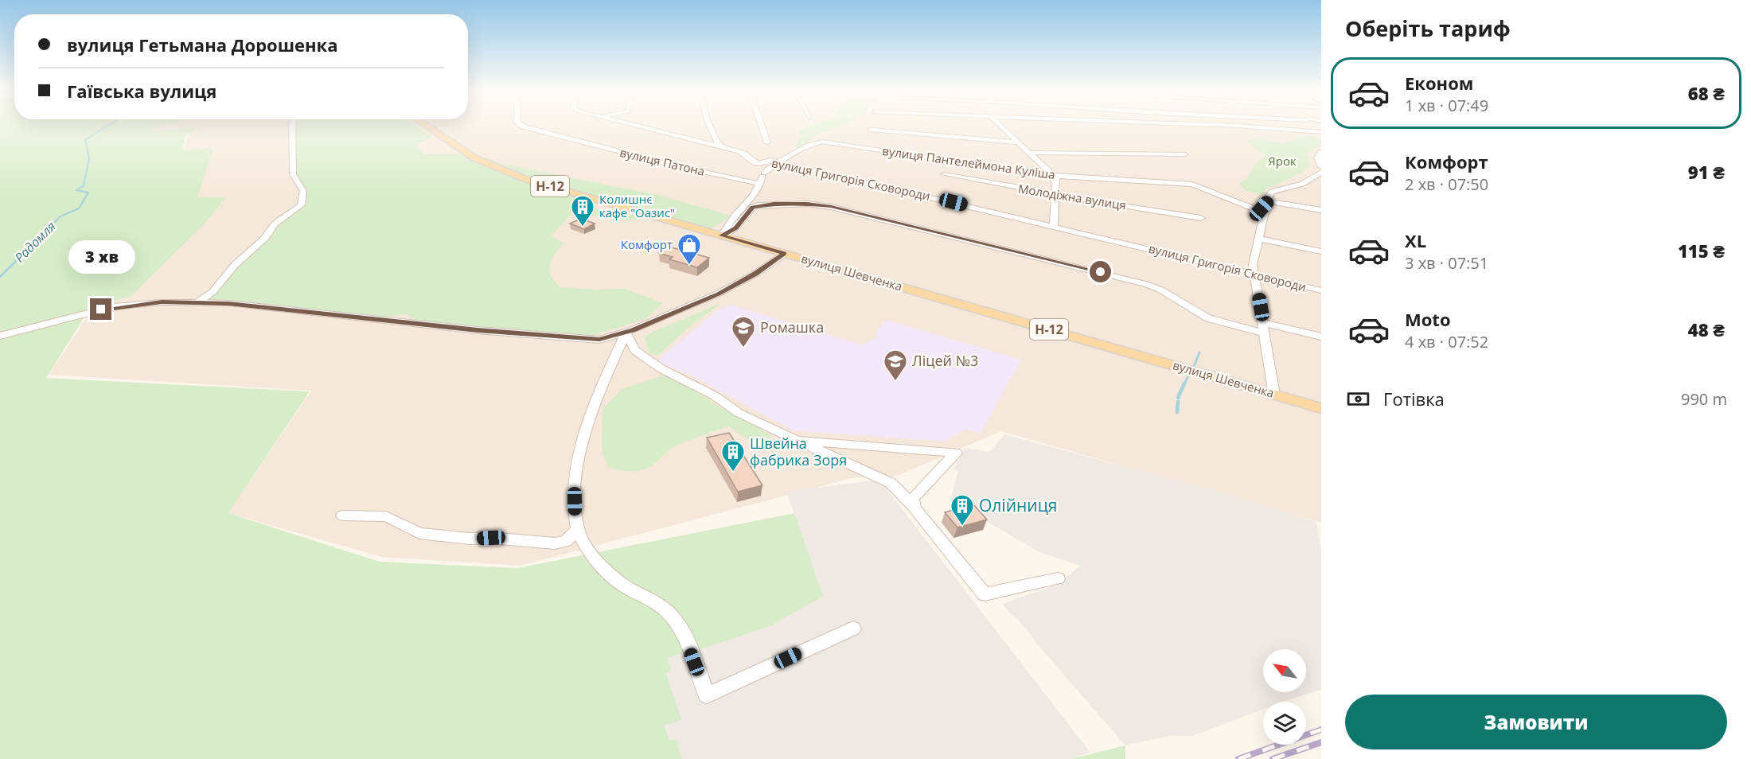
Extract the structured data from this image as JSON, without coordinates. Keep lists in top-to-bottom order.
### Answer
{
  "streets": {
    "main road": ["Н-12", "вулиця Шевченка"],
    "street": [
      "вулиця Патона",
      "вулиця Пантелеймона Куліша",
      "вулиця Григорія Сковороди",
      "Молодіжна вулиця"
    ]
  },
  "crossings": [
    ["вулиця Пантелеймона Куліша", "вулиця Григорія Сковороди"]
  ],
  "water": ["Радомля"],
  "parks": ["Ярок"],
  "places": {
    "building": ["Колишнє кафе \"Оазис\"", "Швейна фабрика Зоря", "Олійниця"],
    "shop": ["Комфорт"],
    "school or university": ["Ромашка", "Ліцей №3"]
  },
  "north": "top left",
  "page": {
    "heading": "Оберіть тариф",
    "banner": ["вулиця Гетьмана Дорошенка", "Гаївська вулиця"],
    "list": [
      {
        "name": "Економ",
        "note": "1 хв · 07:49",
        "value": "68 ₴"
      },
      {
        "name": "Комфорт",
        "note": "2 хв · 07:50",
        "value": "91 ₴"
      },
      {
        "name": "XL",
        "note": "3 хв · 07:51",
        "value": "115 ₴"
      },
      {
        "name": "Moto",
        "note": "4 хв · 07:52",
        "value": "48 ₴"
      }
    ],
    "bubble": "3 хв",
    "pay": ["Готівка", "990 m"],
    "buttons": "Замовити"
  }
}
